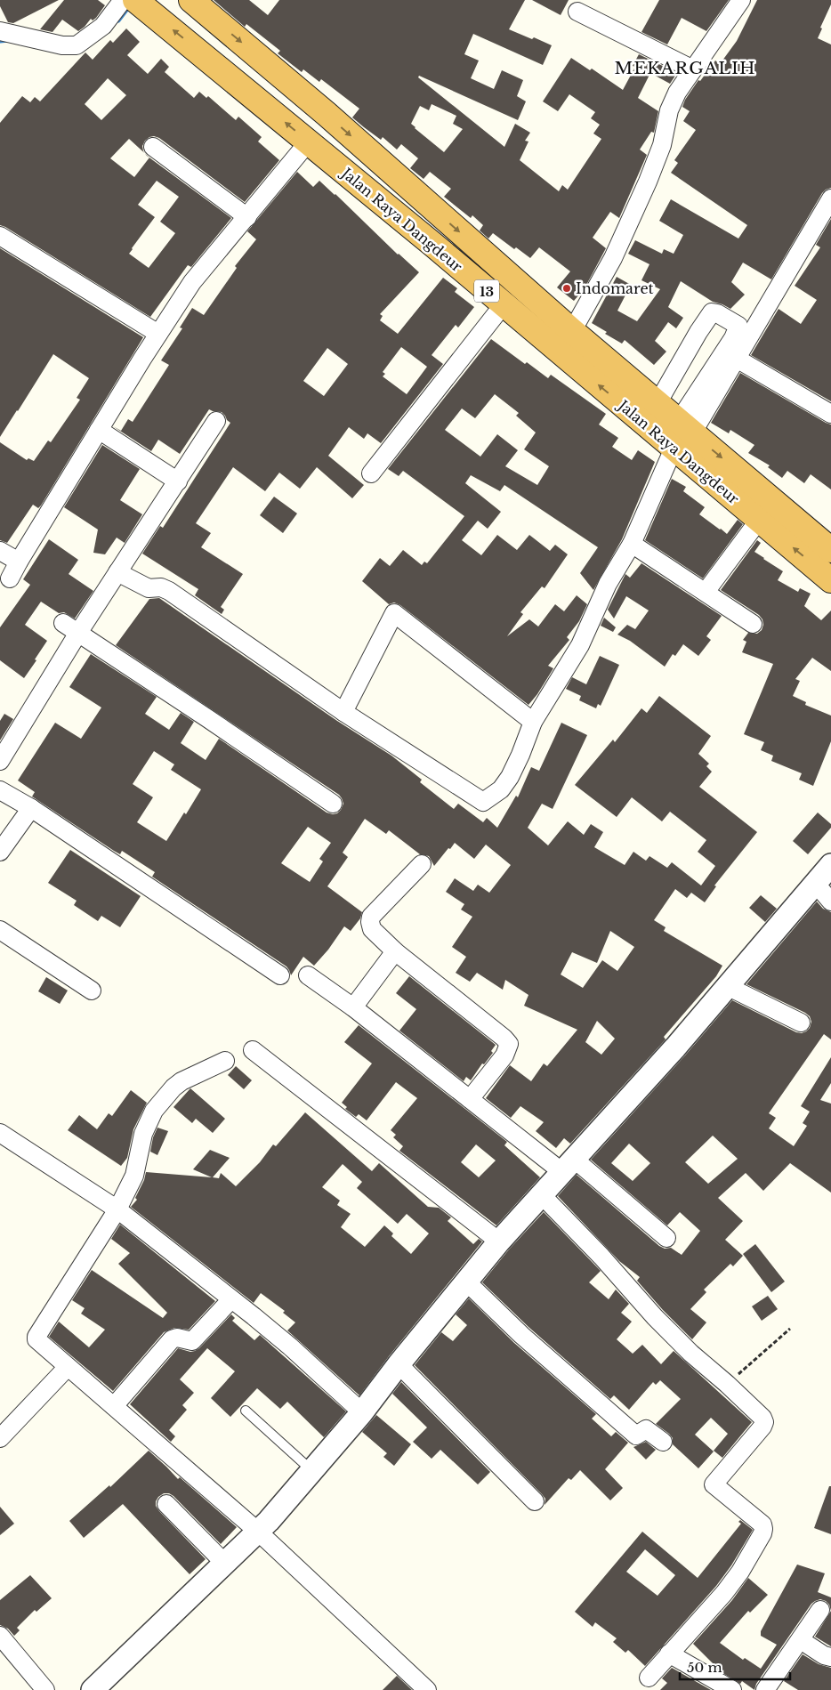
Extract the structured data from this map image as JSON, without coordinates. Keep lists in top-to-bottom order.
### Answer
{
  "streets": {
    "highway": ["Jalan Raya Dangdeur", "13"]
  },
  "districts": ["MEKARGALIH"],
  "places": ["Indomaret"],
  "scale_bar": "50 m"
}
